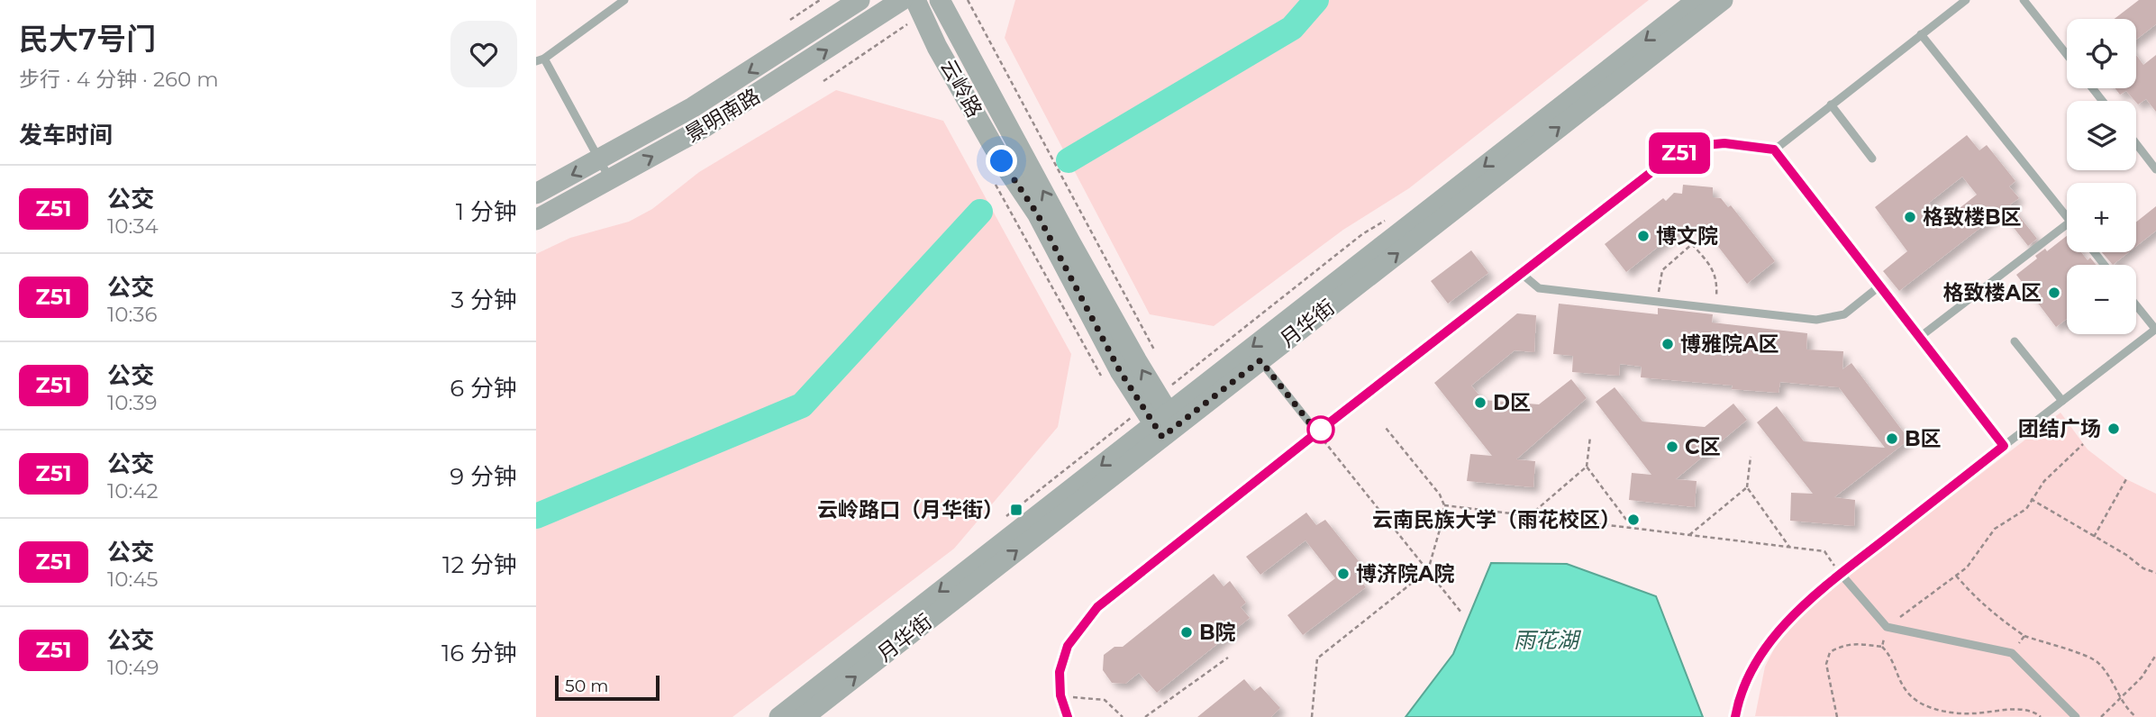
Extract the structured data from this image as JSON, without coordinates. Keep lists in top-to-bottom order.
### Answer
{
  "streets": {
    "street": ["云岭路", "景明南路", "月华街"]
  },
  "crossings": [
    ["云岭路", "月华街"]
  ],
  "water": ["雨花湖"],
  "places": {
    "other": [
      "格致楼B区",
      "博文院",
      "格致楼A区",
      "博雅院A区",
      "D区",
      "团结广场",
      "B区",
      "C区",
      "云南民族大学（雨花校区）",
      "博济院A院",
      "B院"
    ],
    "transit": ["云岭路口（月华街）"]
  },
  "lines": ["bus line Z51"],
  "scale_bar": "50 m",
  "page": {
    "heading": [
      ["民大7号门", "步行 · 4 分钟 · 260 m"],
      "发车时间"
    ],
    "on_map": "Z51",
    "map_buttons": ["+", "−"],
    "list": [
      {
        "mark": "Z51",
        "name": "公交",
        "note": "10:34",
        "value": "1 分钟"
      },
      {
        "mark": "Z51",
        "name": "公交",
        "note": "10:36",
        "value": "3 分钟"
      },
      {
        "mark": "Z51",
        "name": "公交",
        "note": "10:39",
        "value": "6 分钟"
      },
      {
        "mark": "Z51",
        "name": "公交",
        "note": "10:42",
        "value": "9 分钟"
      },
      {
        "mark": "Z51",
        "name": "公交",
        "note": "10:45",
        "value": "12 分钟"
      },
      {
        "mark": "Z51",
        "name": "公交",
        "note": "10:49",
        "value": "16 分钟"
      }
    ],
    "scale": "50 m"
  }
}
